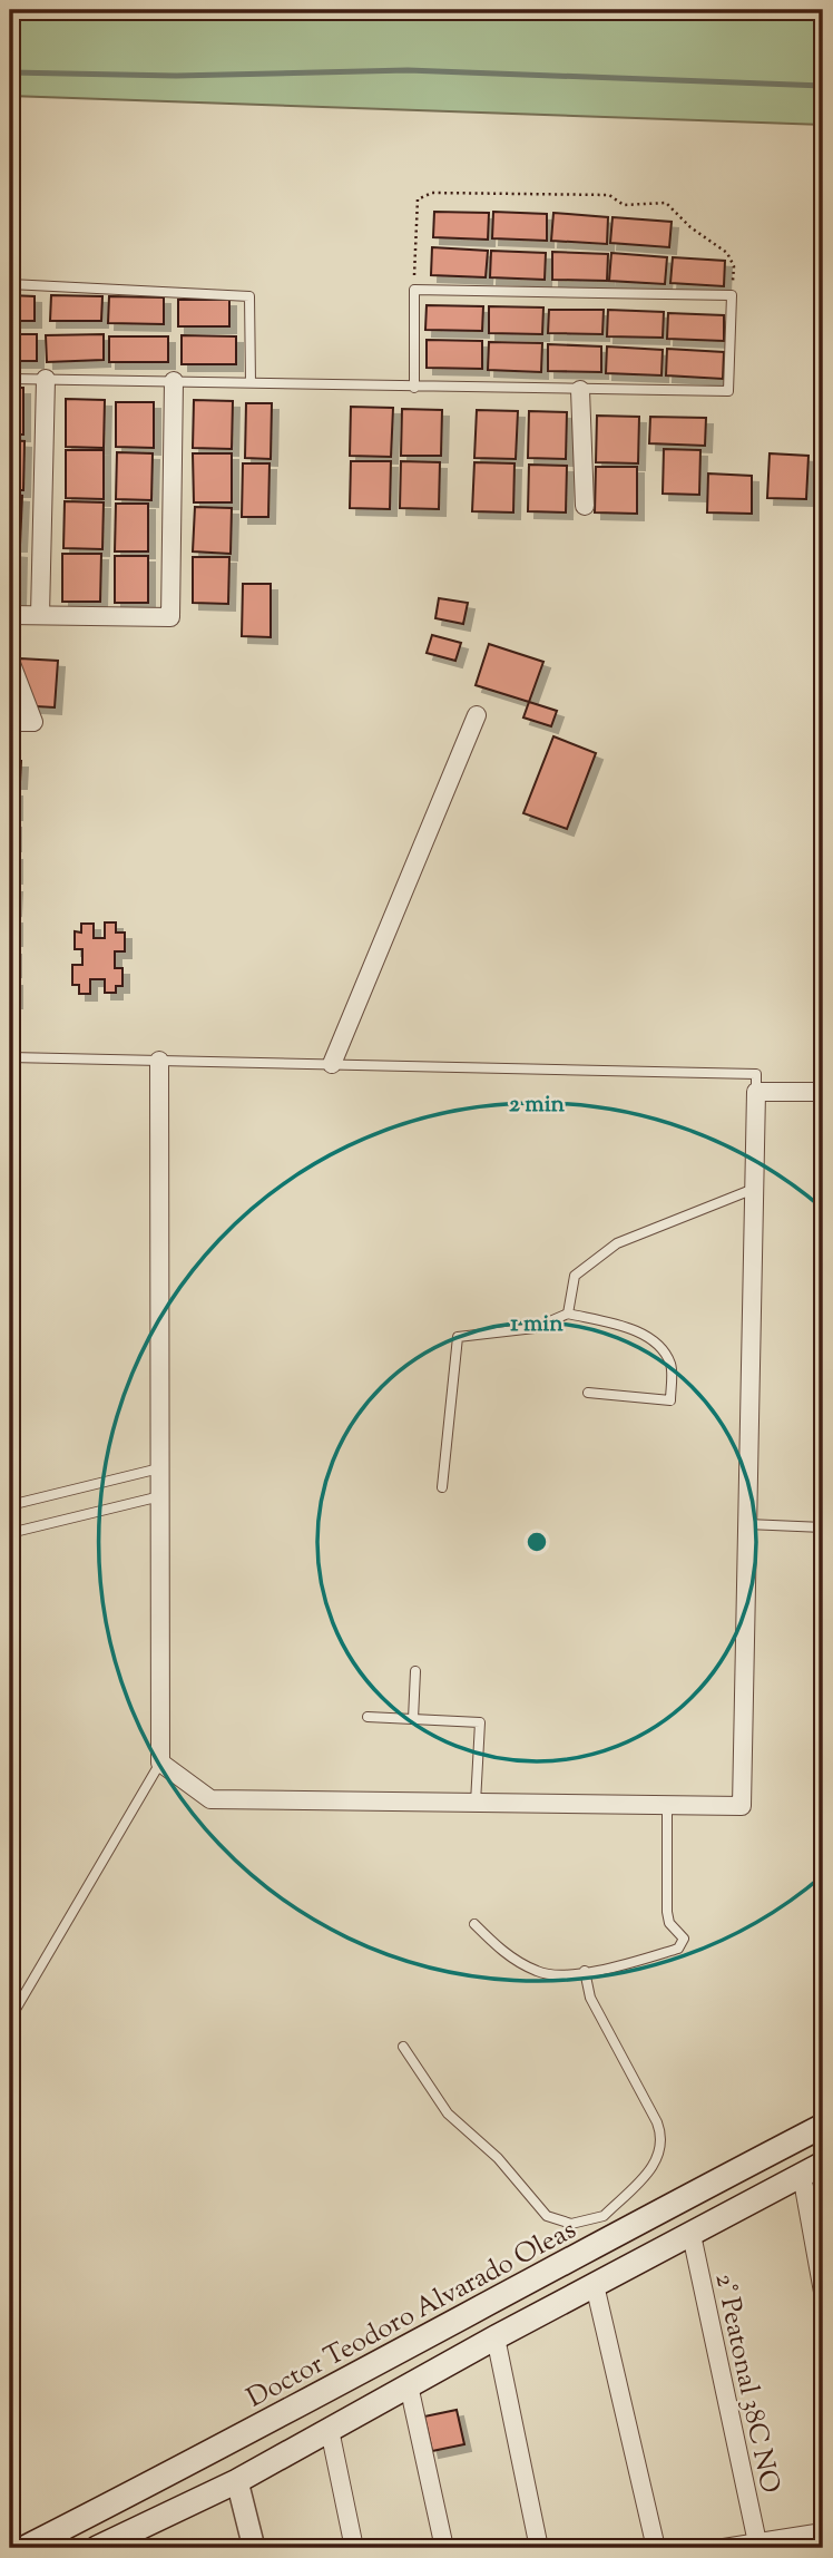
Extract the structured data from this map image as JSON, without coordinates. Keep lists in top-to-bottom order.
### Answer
{
  "streets": {
    "main road": ["Doctor Teodoro Alvarado Oleas"],
    "street": ["2° Peatonal 38C NO"]
  },
  "rings": ["2 min", "1 min"]
}
